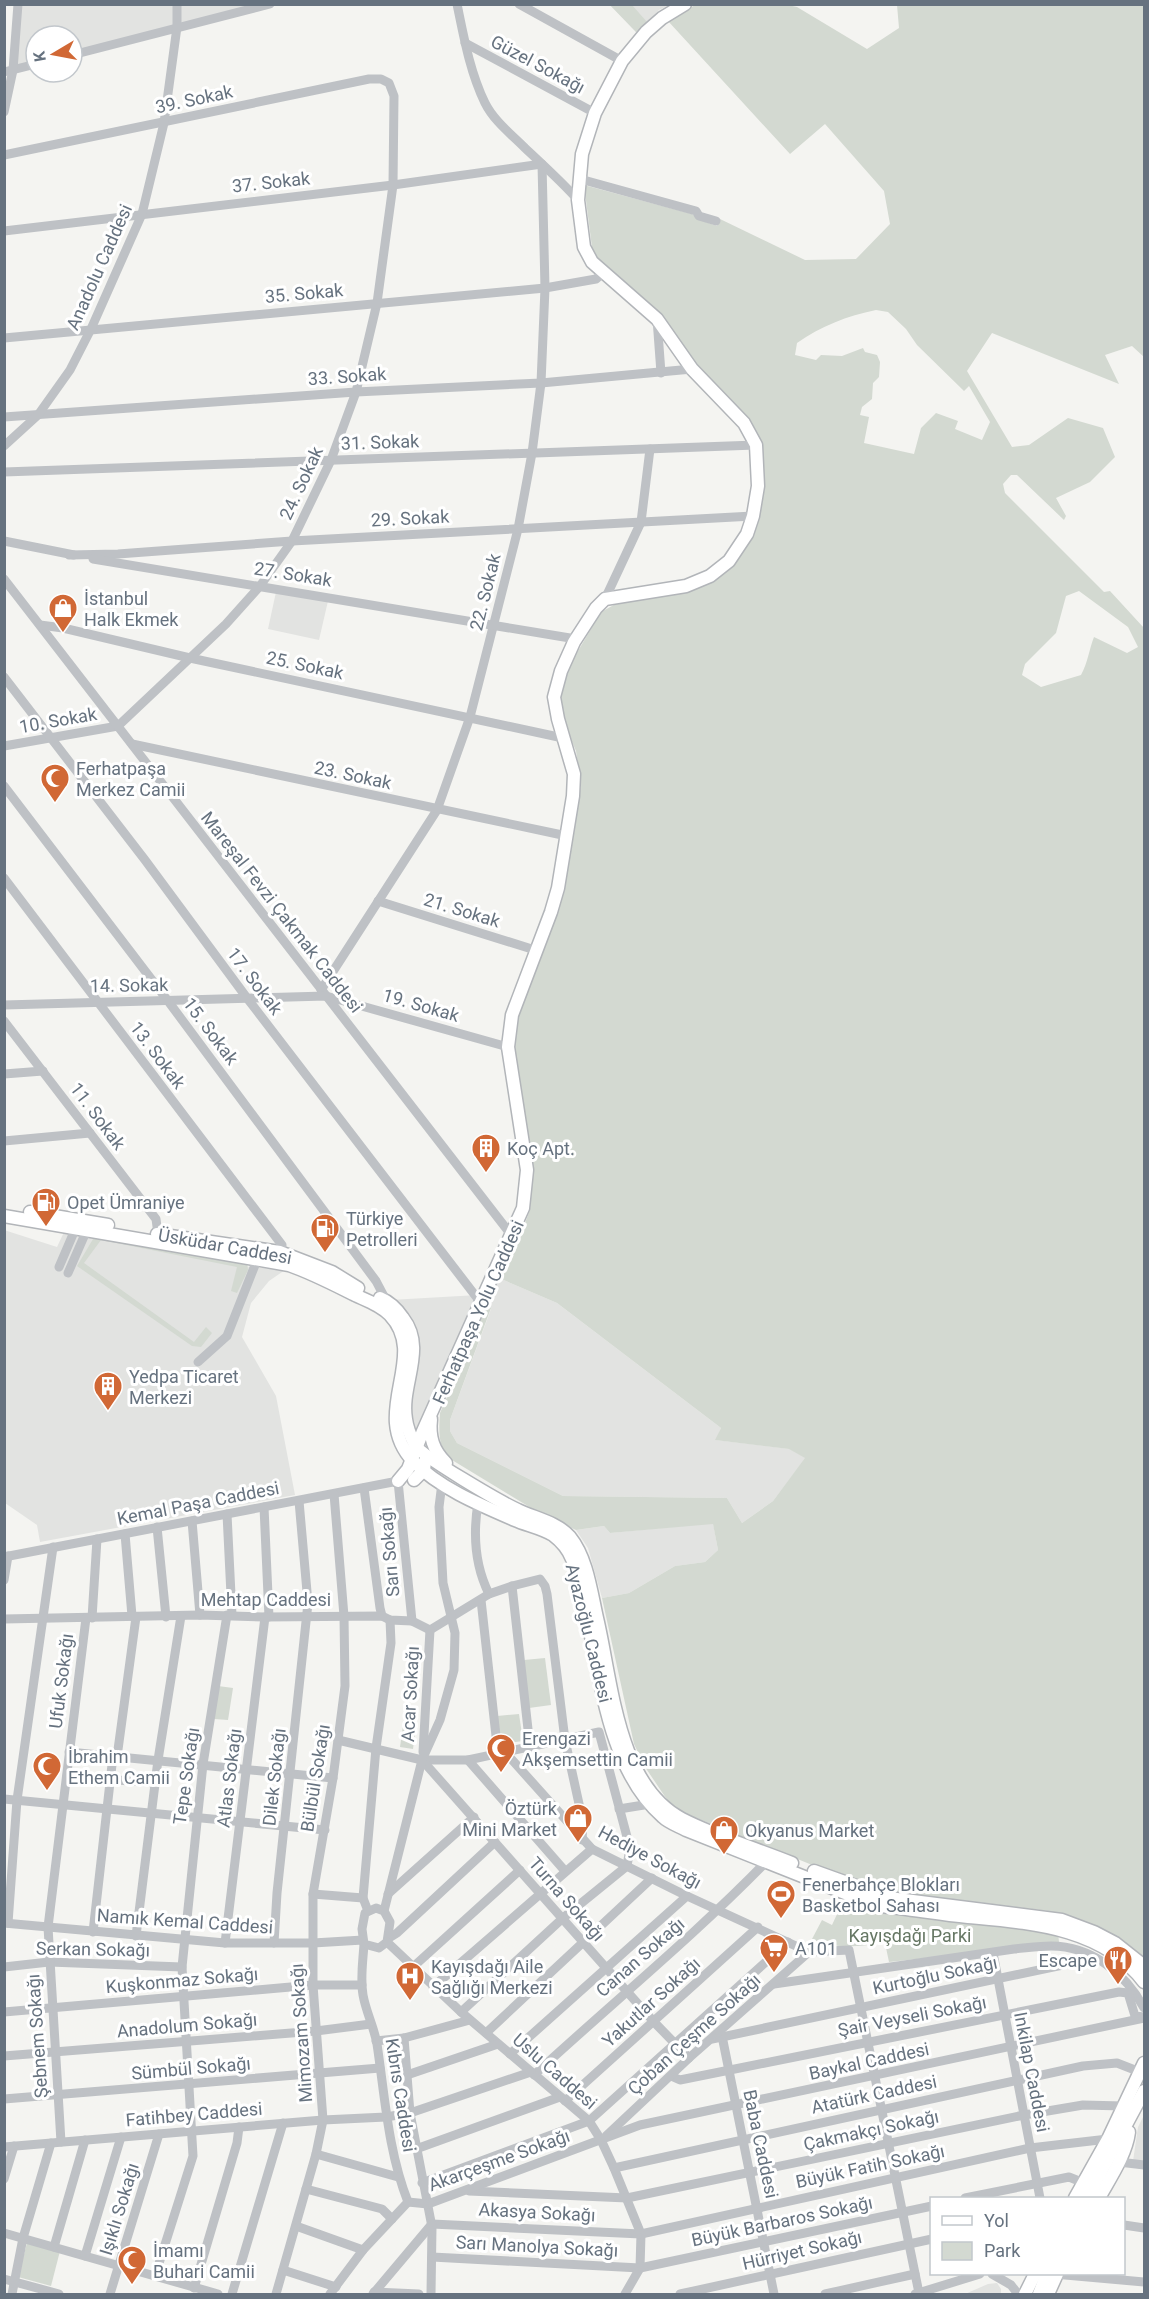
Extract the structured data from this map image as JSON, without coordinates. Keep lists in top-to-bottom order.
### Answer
{
  "streets": {
    "main road": ["Üsküdar Caddesi", "Ferhatpaşa Yolu Caddesi", "Ayazoğlu Caddesi"],
    "street": [
      "Güzel Sokağı",
      "39. Sokak",
      "37. Sokak",
      "Anadolu Caddesi",
      "35. Sokak",
      "33. Sokak",
      "31. Sokak",
      "24. Sokak",
      "29. Sokak",
      "27. Sokak",
      "22. Sokak",
      "25. Sokak",
      "10. Sokak",
      "23. Sokak",
      "21. Sokak",
      "Mareşal Fevzi Çakmak Caddesi",
      "17. Sokak",
      "14. Sokak",
      "19. Sokak",
      "15. Sokak",
      "13. Sokak",
      "11. Sokak",
      "Kemal Paşa Caddesi",
      "Sarı Sokağı",
      "Mehtap Caddesi",
      "Ufuk Sokağı",
      "Acar Sokağı",
      "Tepe Sokağı",
      "Dilek Sokağı",
      "Atlas Sokağı",
      "Bülbül Sokağı",
      "Hediye Sokağı",
      "Turna Sokağı",
      "Namık Kemal Caddesi",
      "Serkan Sokağı",
      "Canan Sokağı",
      "Kurtoğlu Sokağı",
      "Kuşkonmaz Sokağı",
      "Yakutlar Sokağı",
      "Şair Veyseli Sokağı",
      "Anadolum Sokağı",
      "Mimozam Sokağı",
      "Çoban Çeşme Sokağı",
      "Şebnem Sokağı",
      "Baykal Caddesi",
      "Sümbül Sokağı",
      "Uslu Caddesi",
      "Inkilap Caddesi",
      "Atatürk Caddesi",
      "Kıbrıs Caddesi",
      "Fatihbey Caddesi",
      "Çakmakçı Sokağı",
      "Baba Caddesi",
      "Akarçeşme Sokağı",
      "Büyük Fatih Sokağı",
      "Işıklı Sokağı",
      "Akasya Sokağı",
      "Büyük Barbaros Sokağı",
      "Sarı Manolya Sokağı",
      "Hürriyet Sokağı"
    ]
  },
  "crossings": [
    ["39. Sokak", "Anadolu Caddesi"],
    ["39. Sokak", "24. Sokak"],
    ["37. Sokak", "Anadolu Caddesi"],
    ["37. Sokak", "24. Sokak"],
    ["37. Sokak", "22. Sokak"],
    ["Anadolu Caddesi", "35. Sokak"],
    ["Anadolu Caddesi", "33. Sokak"],
    ["35. Sokak", "24. Sokak"],
    ["35. Sokak", "22. Sokak"],
    ["33. Sokak", "24. Sokak"],
    ["33. Sokak", "22. Sokak"],
    ["31. Sokak", "24. Sokak"],
    ["31. Sokak", "22. Sokak"],
    ["24. Sokak", "29. Sokak"],
    ["24. Sokak", "27. Sokak"],
    ["24. Sokak", "25. Sokak"],
    ["24. Sokak", "10. Sokak"],
    ["24. Sokak", "Mareşal Fevzi Çakmak Caddesi"],
    ["29. Sokak", "27. Sokak"],
    ["29. Sokak", "22. Sokak"],
    ["27. Sokak", "22. Sokak"],
    ["27. Sokak", "Ferhatpaşa Yolu Caddesi"],
    ["22. Sokak", "25. Sokak"],
    ["22. Sokak", "23. Sokak"],
    ["22. Sokak", "21. Sokak"],
    ["22. Sokak", "Mareşal Fevzi Çakmak Caddesi"],
    ["22. Sokak", "14. Sokak"],
    ["22. Sokak", "19. Sokak"],
    ["25. Sokak", "Mareşal Fevzi Çakmak Caddesi"],
    ["25. Sokak", "Ferhatpaşa Yolu Caddesi"],
    ["10. Sokak", "Mareşal Fevzi Çakmak Caddesi"],
    ["10. Sokak", "17. Sokak"],
    ["23. Sokak", "Mareşal Fevzi Çakmak Caddesi"],
    ["23. Sokak", "Ferhatpaşa Yolu Caddesi"],
    ["21. Sokak", "Ferhatpaşa Yolu Caddesi"],
    ["Mareşal Fevzi Çakmak Caddesi", "14. Sokak"],
    ["Mareşal Fevzi Çakmak Caddesi", "19. Sokak"],
    ["Mareşal Fevzi Çakmak Caddesi", "Ferhatpaşa Yolu Caddesi"],
    ["17. Sokak", "14. Sokak"],
    ["17. Sokak", "Ferhatpaşa Yolu Caddesi"],
    ["14. Sokak", "19. Sokak"],
    ["14. Sokak", "15. Sokak"],
    ["14. Sokak", "13. Sokak"],
    ["19. Sokak", "Ferhatpaşa Yolu Caddesi"],
    ["15. Sokak", "Üsküdar Caddesi"],
    ["13. Sokak", "Üsküdar Caddesi"],
    ["11. Sokak", "Üsküdar Caddesi"],
    ["Üsküdar Caddesi", "Ferhatpaşa Yolu Caddesi"],
    ["Üsküdar Caddesi", "Ayazoğlu Caddesi"],
    ["Ferhatpaşa Yolu Caddesi", "Ayazoğlu Caddesi"],
    ["Kemal Paşa Caddesi", "Sarı Sokağı"],
    ["Kemal Paşa Caddesi", "Ufuk Sokağı"],
    ["Kemal Paşa Caddesi", "Tepe Sokağı"],
    ["Kemal Paşa Caddesi", "Dilek Sokağı"],
    ["Kemal Paşa Caddesi", "Atlas Sokağı"],
    ["Kemal Paşa Caddesi", "Bülbül Sokağı"],
    ["Sarı Sokağı", "Mehtap Caddesi"],
    ["Mehtap Caddesi", "Ufuk Sokağı"],
    ["Mehtap Caddesi", "Acar Sokağı"],
    ["Mehtap Caddesi", "Tepe Sokağı"],
    ["Mehtap Caddesi", "Dilek Sokağı"],
    ["Mehtap Caddesi", "Atlas Sokağı"],
    ["Mehtap Caddesi", "Bülbül Sokağı"],
    ["Ayazoğlu Caddesi", "Canan Sokağı"],
    ["Ufuk Sokağı", "Namık Kemal Caddesi"],
    ["Ufuk Sokağı", "Şebnem Sokağı"],
    ["Acar Sokağı", "Turna Sokağı"],
    ["Tepe Sokağı", "Namık Kemal Caddesi"],
    ["Tepe Sokağı", "Serkan Sokağı"],
    ["Tepe Sokağı", "Kuşkonmaz Sokağı"],
    ["Tepe Sokağı", "Anadolum Sokağı"],
    ["Tepe Sokağı", "Sümbül Sokağı"],
    ["Tepe Sokağı", "Fatihbey Caddesi"],
    ["Dilek Sokağı", "Namık Kemal Caddesi"],
    ["Atlas Sokağı", "Namık Kemal Caddesi"],
    ["Bülbül Sokağı", "Namık Kemal Caddesi"],
    ["Bülbül Sokağı", "Mimozam Sokağı"],
    ["Hediye Sokağı", "Canan Sokağı"],
    ["Hediye Sokağı", "Yakutlar Sokağı"],
    ["Hediye Sokağı", "Çoban Çeşme Sokağı"],
    ["Turna Sokağı", "Canan Sokağı"],
    ["Turna Sokağı", "Yakutlar Sokağı"],
    ["Turna Sokağı", "Çoban Çeşme Sokağı"],
    ["Namık Kemal Caddesi", "Mimozam Sokağı"],
    ["Namık Kemal Caddesi", "Şebnem Sokağı"],
    ["Namık Kemal Caddesi", "Uslu Caddesi"],
    ["Namık Kemal Caddesi", "Kıbrıs Caddesi"],
    ["Serkan Sokağı", "Şebnem Sokağı"],
    ["Canan Sokağı", "Uslu Caddesi"],
    ["Canan Sokağı", "Fatihbey Caddesi"],
    ["Kurtoğlu Sokağı", "Çoban Çeşme Sokağı"],
    ["Kurtoğlu Sokağı", "Inkilap Caddesi"],
    ["Kurtoğlu Sokağı", "Baba Caddesi"],
    ["Kuşkonmaz Sokağı", "Mimozam Sokağı"],
    ["Kuşkonmaz Sokağı", "Şebnem Sokağı"],
    ["Kuşkonmaz Sokağı", "Kıbrıs Caddesi"],
    ["Yakutlar Sokağı", "Uslu Caddesi"],
    ["Şair Veyseli Sokağı", "Çoban Çeşme Sokağı"],
    ["Şair Veyseli Sokağı", "Baykal Caddesi"],
    ["Şair Veyseli Sokağı", "Inkilap Caddesi"],
    ["Şair Veyseli Sokağı", "Baba Caddesi"],
    ["Anadolum Sokağı", "Mimozam Sokağı"],
    ["Anadolum Sokağı", "Şebnem Sokağı"],
    ["Anadolum Sokağı", "Kıbrıs Caddesi"],
    ["Mimozam Sokağı", "Sümbül Sokağı"],
    ["Mimozam Sokağı", "Fatihbey Caddesi"],
    ["Çoban Çeşme Sokağı", "Baykal Caddesi"],
    ["Çoban Çeşme Sokağı", "Uslu Caddesi"],
    ["Çoban Çeşme Sokağı", "Akarçeşme Sokağı"],
    ["Şebnem Sokağı", "Sümbül Sokağı"],
    ["Şebnem Sokağı", "Fatihbey Caddesi"],
    ["Baykal Caddesi", "Uslu Caddesi"],
    ["Baykal Caddesi", "Inkilap Caddesi"],
    ["Baykal Caddesi", "Baba Caddesi"],
    ["Baykal Caddesi", "Akarçeşme Sokağı"],
    ["Sümbül Sokağı", "Kıbrıs Caddesi"],
    ["Uslu Caddesi", "Atatürk Caddesi"],
    ["Uslu Caddesi", "Kıbrıs Caddesi"],
    ["Uslu Caddesi", "Fatihbey Caddesi"],
    ["Uslu Caddesi", "Çakmakçı Sokağı"],
    ["Uslu Caddesi", "Akarçeşme Sokağı"],
    ["Uslu Caddesi", "Büyük Fatih Sokağı"],
    ["Uslu Caddesi", "Akasya Sokağı"],
    ["Uslu Caddesi", "Büyük Barbaros Sokağı"],
    ["Uslu Caddesi", "Sarı Manolya Sokağı"],
    ["Inkilap Caddesi", "Atatürk Caddesi"],
    ["Inkilap Caddesi", "Çakmakçı Sokağı"],
    ["Inkilap Caddesi", "Büyük Fatih Sokağı"],
    ["Atatürk Caddesi", "Baba Caddesi"],
    ["Kıbrıs Caddesi", "Fatihbey Caddesi"],
    ["Kıbrıs Caddesi", "Akarçeşme Sokağı"],
    ["Fatihbey Caddesi", "Işıklı Sokağı"],
    ["Çakmakçı Sokağı", "Baba Caddesi"],
    ["Çakmakçı Sokağı", "Akarçeşme Sokağı"],
    ["Baba Caddesi", "Büyük Fatih Sokağı"],
    ["Baba Caddesi", "Büyük Barbaros Sokağı"],
    ["Baba Caddesi", "Hürriyet Sokağı"],
    ["Büyük Fatih Sokağı", "Akasya Sokağı"],
    ["Büyük Barbaros Sokağı", "Sarı Manolya Sokağı"]
  ],
  "parks": ["Kayışdağı Parki"],
  "places": {
    "shop": ["İstanbul Halk Ekmek", "Öztürk Mini Market", "Okyanus Market"],
    "mosque": [
      "Ferhatpaşa Merkez Camii",
      "Erengazi Akşemsettin Camii",
      "İbrahim Ethem Camii",
      "İmamı Buhari Camii"
    ],
    "building": ["Koç Apt.", "Yedpa Ticaret Merkezi"],
    "fuel station": ["Opet Ümraniye", "Türkiye Petrolleri"],
    "sports": ["Fenerbahçe Blokları Basketbol Sahası"],
    "supermarket": ["A101"],
    "restaurant": ["Escape"],
    "hospital": ["Kayışdağı Aile Sağlığı Merkezi"]
  },
  "legend": ["Yol", "Park"],
  "north": "left"
}
